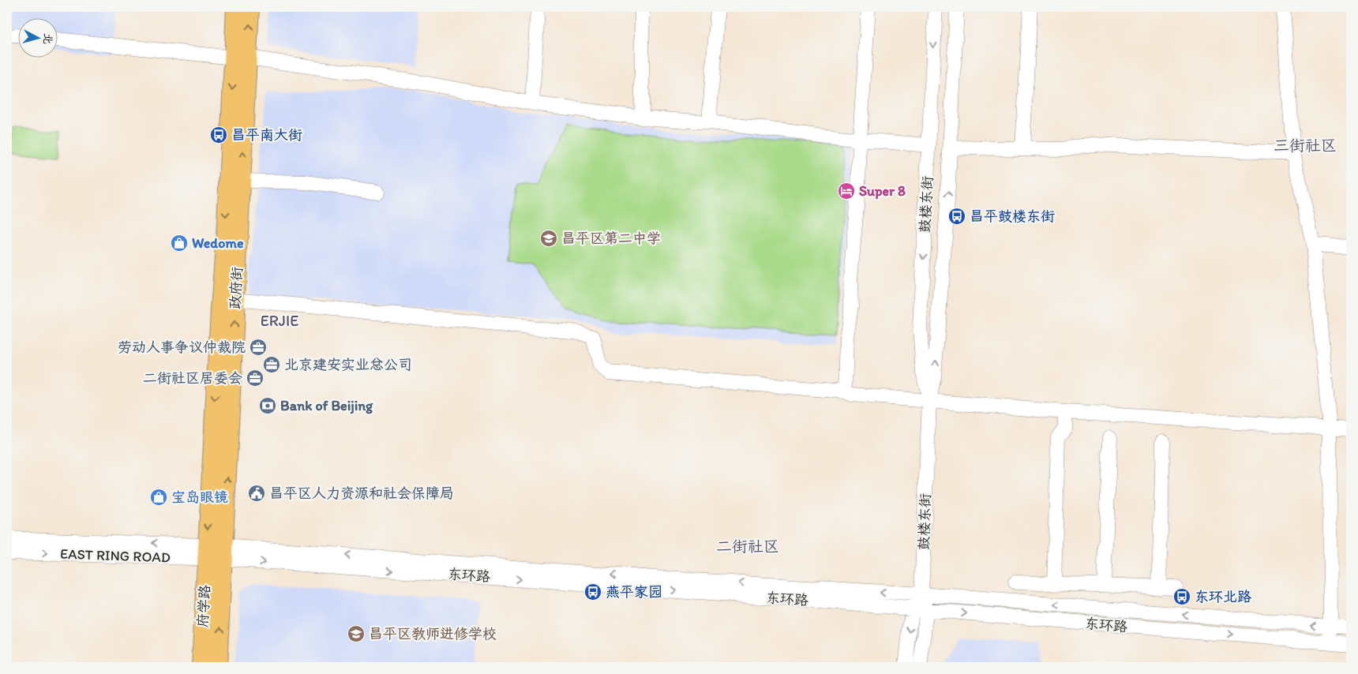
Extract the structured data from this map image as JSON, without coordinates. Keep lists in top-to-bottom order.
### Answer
{
  "streets": {
    "main road": ["政府街", "府学路"],
    "street": ["鼓楼东街", "EAST RING ROAD", "东环路"]
  },
  "crossings": [
    ["鼓楼东街", "东环路"],
    ["政府街", "EAST RING ROAD"],
    ["政府街", "东环路"],
    ["政府街", "府学路"],
    ["EAST RING ROAD", "东环路"],
    ["EAST RING ROAD", "府学路"],
    ["东环路", "府学路"]
  ],
  "districts": ["三街社区", "ERJIE", "二街社区"],
  "places": {
    "bus stop": [
      "昌平南大街",
      "昌平鼓楼东街",
      "燕平家园",
      "东环北路"
    ],
    "hotel": ["Super 8"],
    "school or university": ["昌平区第二中学", "昌平区教师进修学校"],
    "shop": ["Wedome", "宝岛眼镜"],
    "office": ["劳动人事争议仲裁院", "北京建安实业总公司", "二街社区居委会"],
    "bank": ["Bank of Beijing"],
    "public building": ["昌平区人力资源和社会保障局"]
  },
  "north": "right"
}
